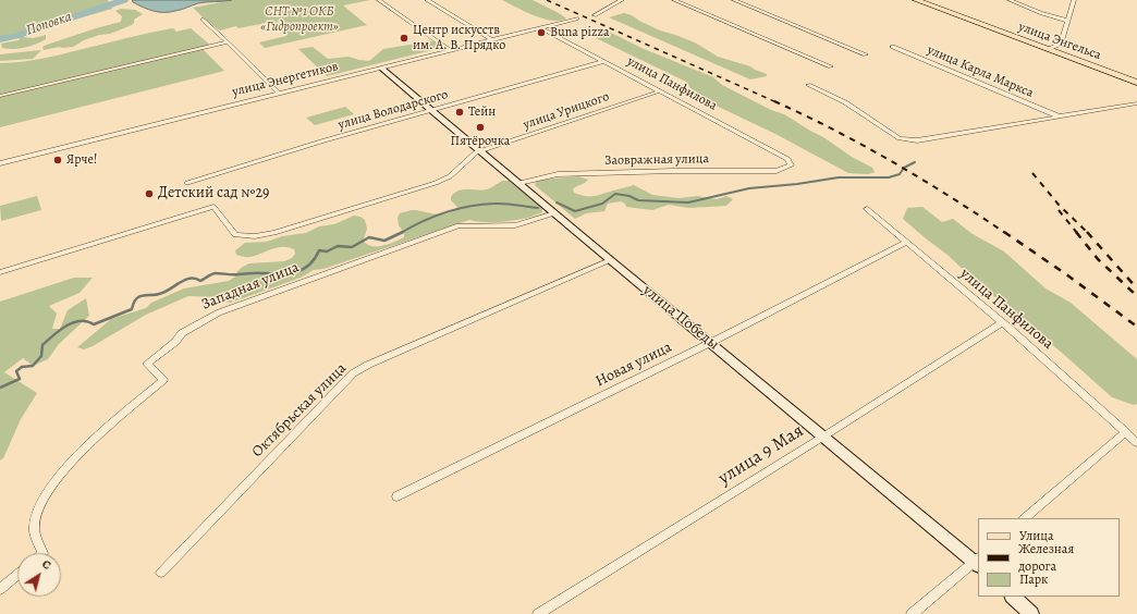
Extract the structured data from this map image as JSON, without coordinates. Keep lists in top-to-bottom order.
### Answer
{
  "streets": {
    "main road": ["улица Энгельса"],
    "street": [
      "улица Карла Маркса",
      "улица Энергетиков",
      "улица Панфилова",
      "улица Володарского",
      "улица Урицкого",
      "Заовражная улица",
      "Западная улица",
      "улица Победы",
      "Новая улица",
      "Октябрьская улица",
      "улица 9 Мая"
    ]
  },
  "crossings": [
    ["улица Энергетиков", "улица Панфилова"],
    ["улица Энергетиков", "улица Победы"],
    ["улица Панфилова", "улица Володарского"],
    ["улица Панфилова", "улица Урицкого"],
    ["улица Панфилова", "Заовражная улица"],
    ["улица Панфилова", "Новая улица"],
    ["улица Панфилова", "улица 9 Мая"],
    ["улица Володарского", "улица Победы"],
    ["улица Урицкого", "улица Победы"],
    ["Заовражная улица", "улица Победы"],
    ["Западная улица", "улица Победы"],
    ["улица Победы", "Новая улица"],
    ["улица Победы", "Октябрьская улица"],
    ["улица Победы", "улица 9 Мая"]
  ],
  "water": ["Поповка"],
  "parks": ["СНТ №1 ОКБ «Гидропроект»"],
  "places": [
    "Buna pizza",
    "Центр искусств им. А. В. Прядко",
    "Тейн",
    "Пятёрочка",
    "Ярче!",
    "Детский сад №29"
  ],
  "legend": ["Улица", "Железная дорога", "Парк"],
  "north": "top right"
}
